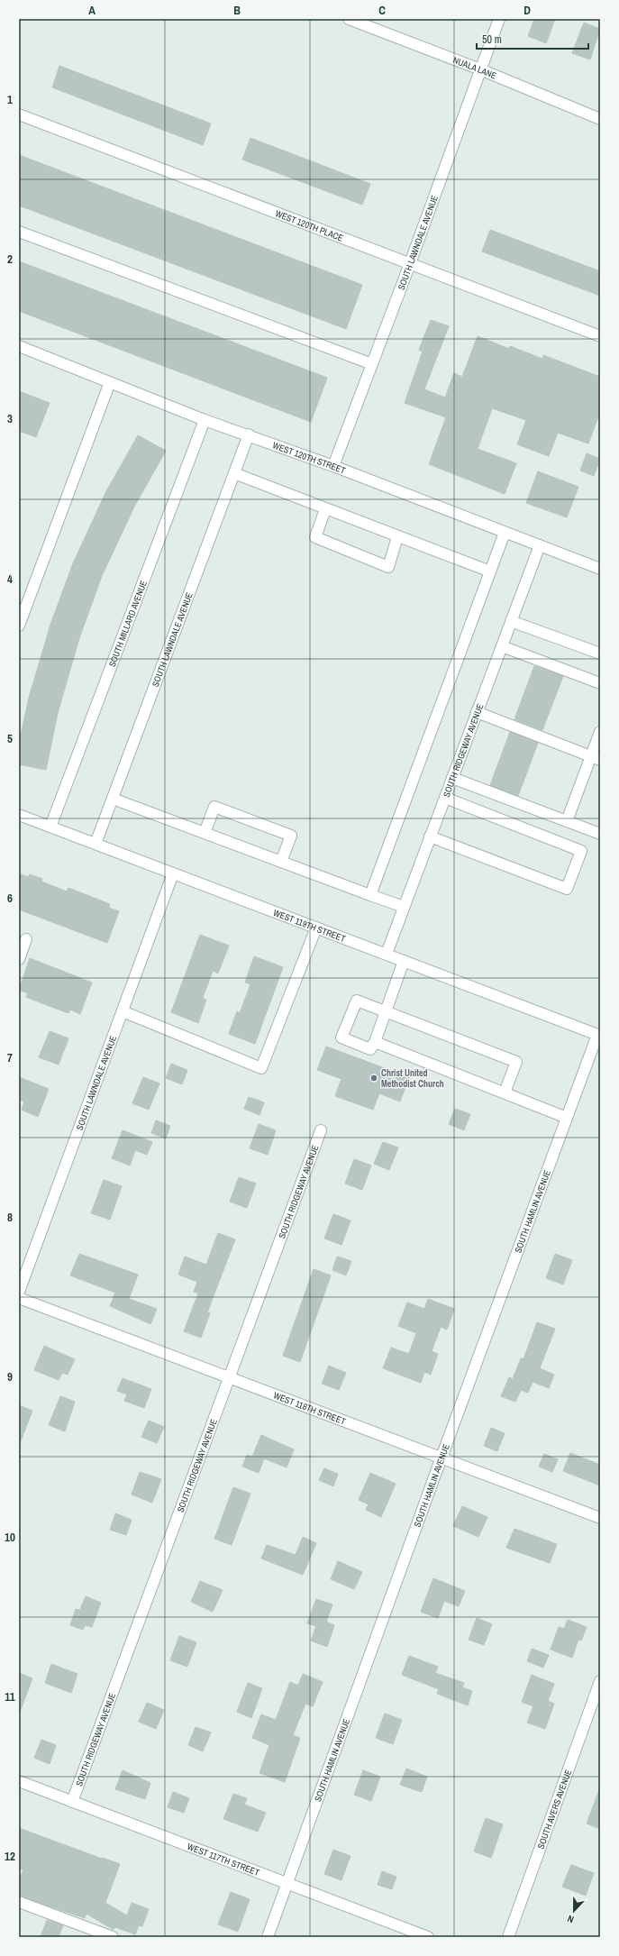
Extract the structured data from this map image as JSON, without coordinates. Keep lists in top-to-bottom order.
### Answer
{
  "streets": {
    "street": [
      "NUALA LANE",
      "WEST 120TH PLACE",
      "SOUTH LAWNDALE AVENUE",
      "WEST 120TH STREET",
      "SOUTH MILLARD AVENUE",
      "SOUTH RIDGEWAY AVENUE",
      "WEST 119TH STREET",
      "SOUTH HAMLIN AVENUE",
      "WEST 118TH STREET",
      "SOUTH AVERS AVENUE",
      "WEST 117TH STREET"
    ]
  },
  "crossings": [
    ["NUALA LANE", "SOUTH LAWNDALE AVENUE"],
    ["WEST 120TH PLACE", "SOUTH LAWNDALE AVENUE"],
    ["SOUTH LAWNDALE AVENUE", "WEST 120TH STREET"],
    ["SOUTH LAWNDALE AVENUE", "WEST 119TH STREET"],
    ["WEST 120TH STREET", "SOUTH MILLARD AVENUE"],
    ["WEST 120TH STREET", "SOUTH RIDGEWAY AVENUE"],
    ["SOUTH MILLARD AVENUE", "WEST 119TH STREET"],
    ["SOUTH RIDGEWAY AVENUE", "WEST 119TH STREET"],
    ["SOUTH RIDGEWAY AVENUE", "WEST 118TH STREET"],
    ["SOUTH RIDGEWAY AVENUE", "WEST 117TH STREET"],
    ["WEST 119TH STREET", "SOUTH HAMLIN AVENUE"],
    ["SOUTH HAMLIN AVENUE", "WEST 118TH STREET"],
    ["SOUTH HAMLIN AVENUE", "WEST 117TH STREET"]
  ],
  "places": ["Christ United Methodist Church"],
  "scale_bar": "50 m",
  "north": "bottom",
  "grid": {
    "columns": [
      "A",
      "B",
      "C",
      "D"
    ],
    "rows": [
      "1",
      "2",
      "3",
      "4",
      "5",
      "6",
      "7",
      "8",
      "9",
      "10",
      "11",
      "12"
    ]
  }
}
